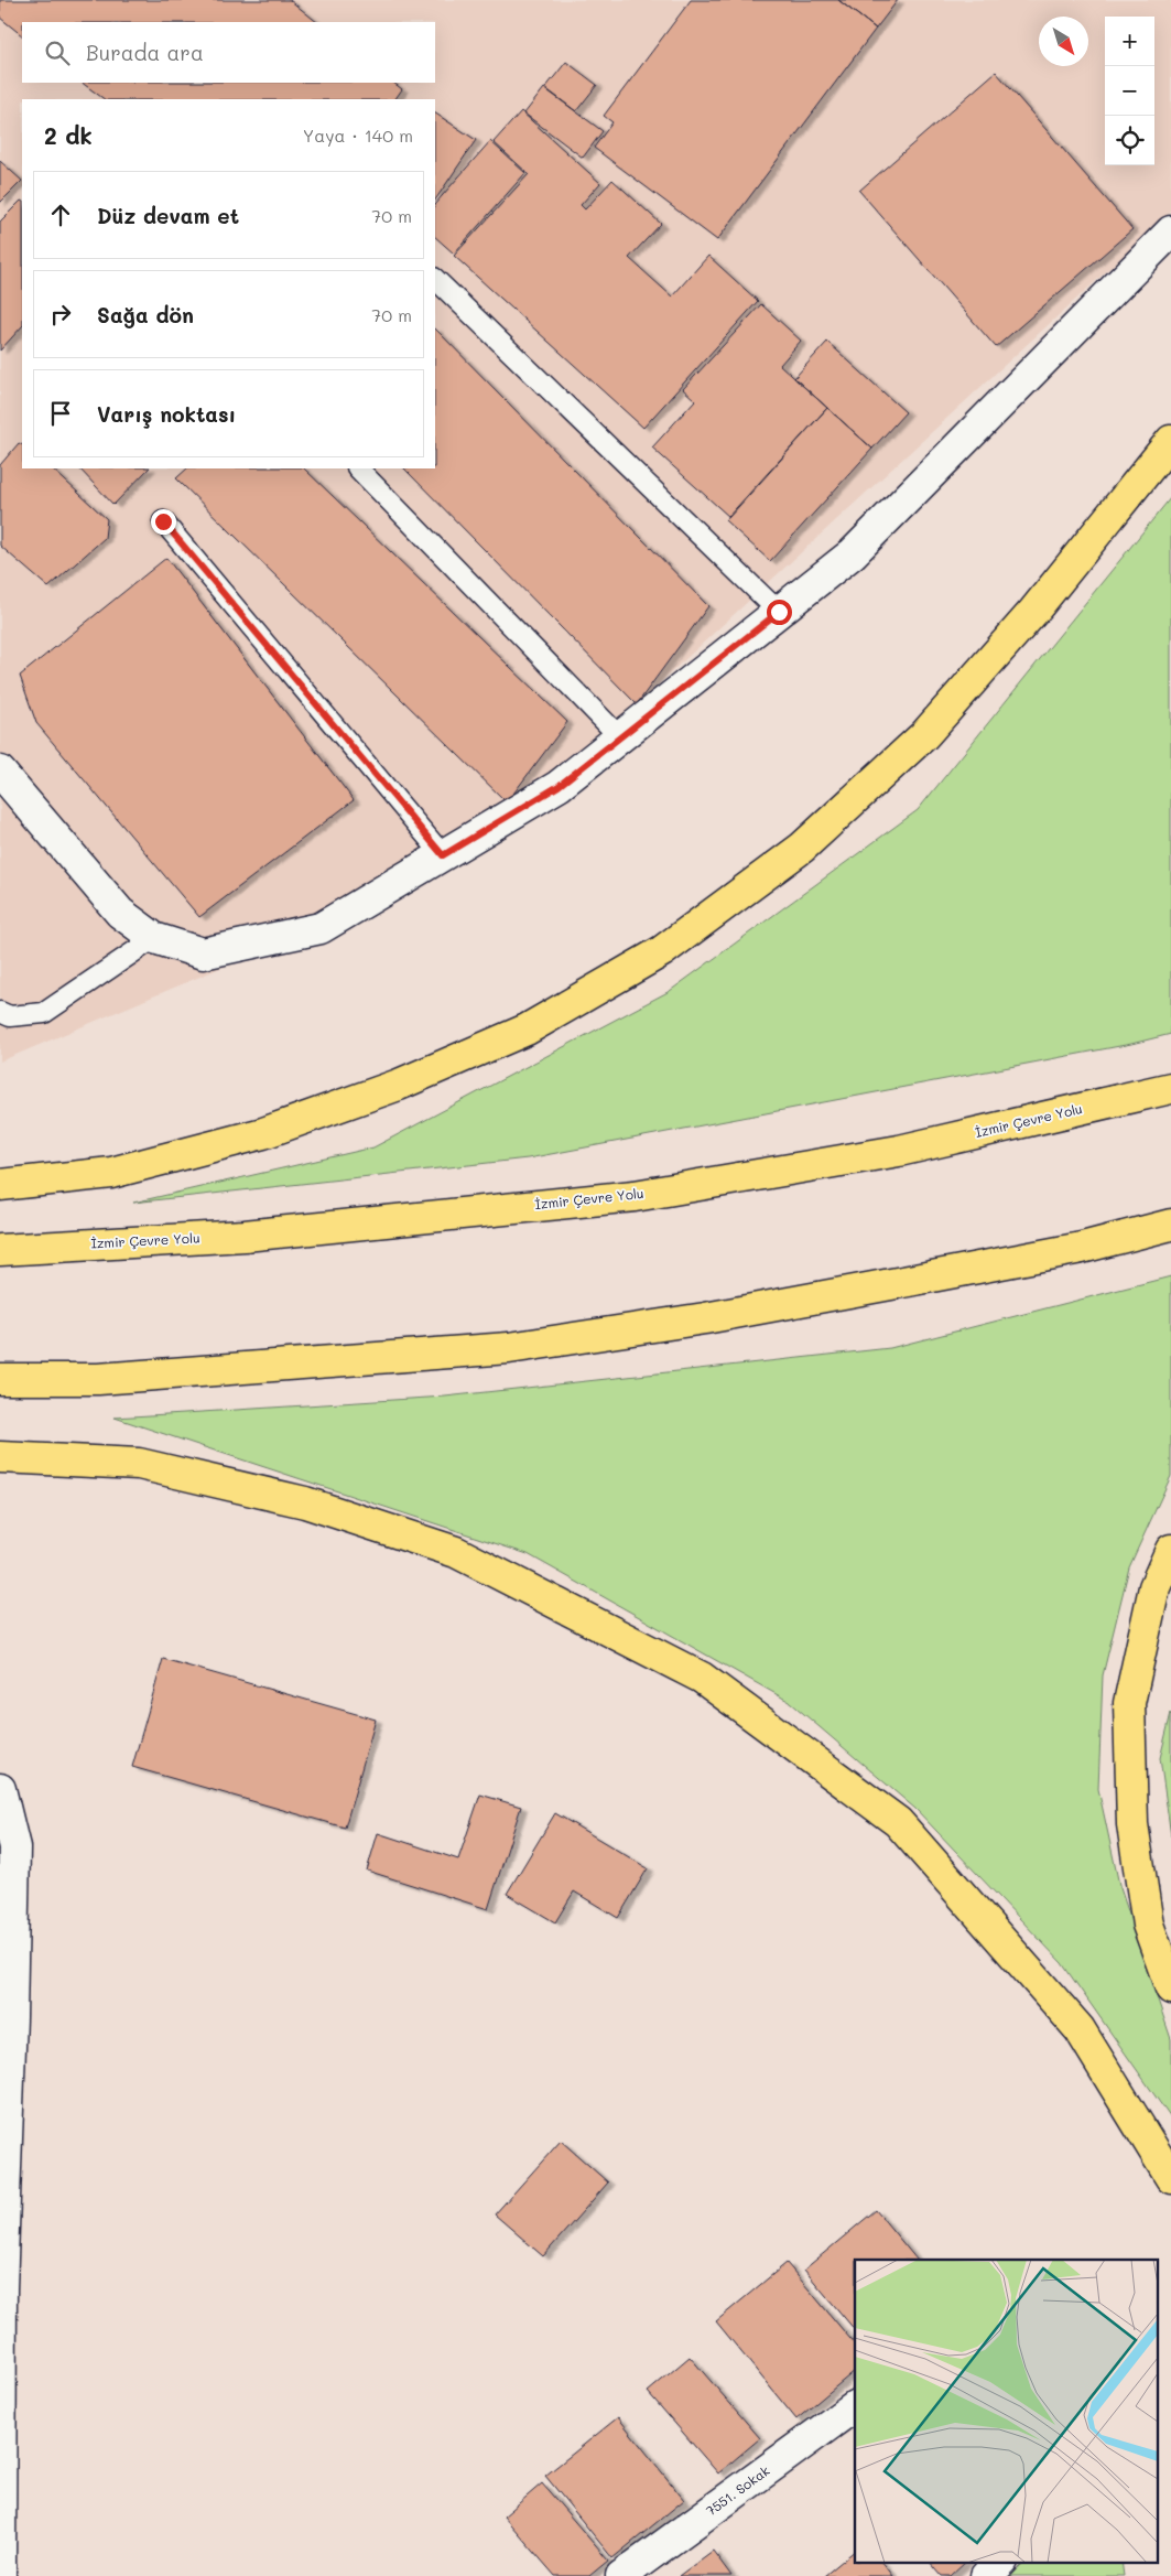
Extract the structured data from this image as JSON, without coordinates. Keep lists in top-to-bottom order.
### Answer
{
  "streets": {
    "highway": ["İzmir Çevre Yolu"],
    "street": ["7551. Sokak"]
  },
  "north": "bottom right",
  "page": {
    "map_buttons": ["+", "−"],
    "search": "Burada ara",
    "heading": ["2 dk", "Yaya · 140 m"],
    "list": [
      ["Düz devam et", "70 m"],
      ["Sağa dön", "70 m"],
      "Varış noktası"
    ]
  }
}
